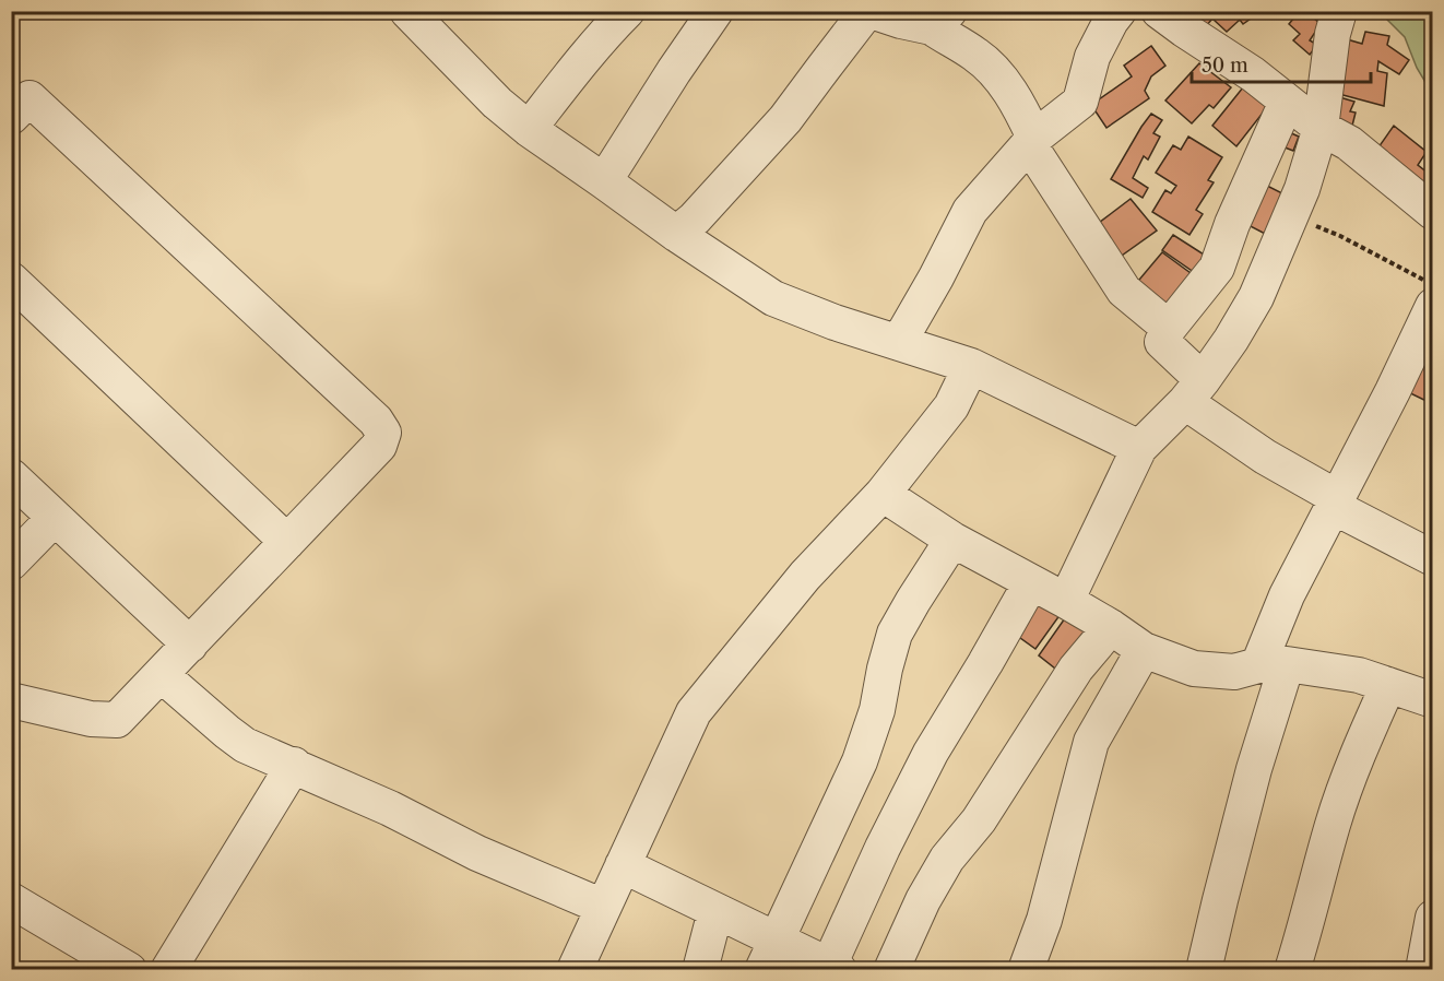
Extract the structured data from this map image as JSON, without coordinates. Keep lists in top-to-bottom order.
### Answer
{
  "scale_bar": "50 m"
}
